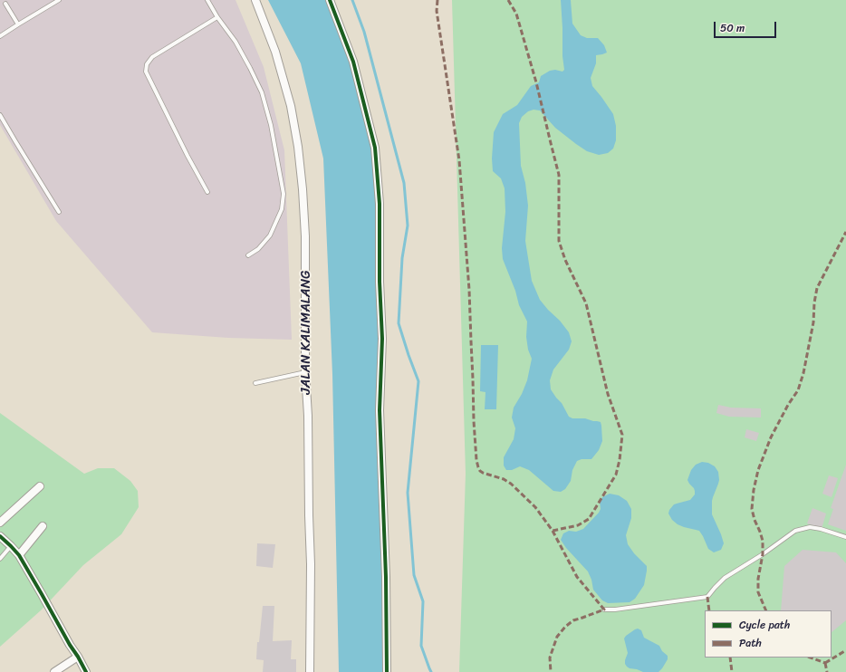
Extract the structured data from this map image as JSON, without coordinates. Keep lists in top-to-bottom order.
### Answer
{
  "streets": {
    "street": ["JALAN KALIMALANG"]
  },
  "legend": ["Cycle path", "Path"],
  "scale_bar": "50 m"
}
